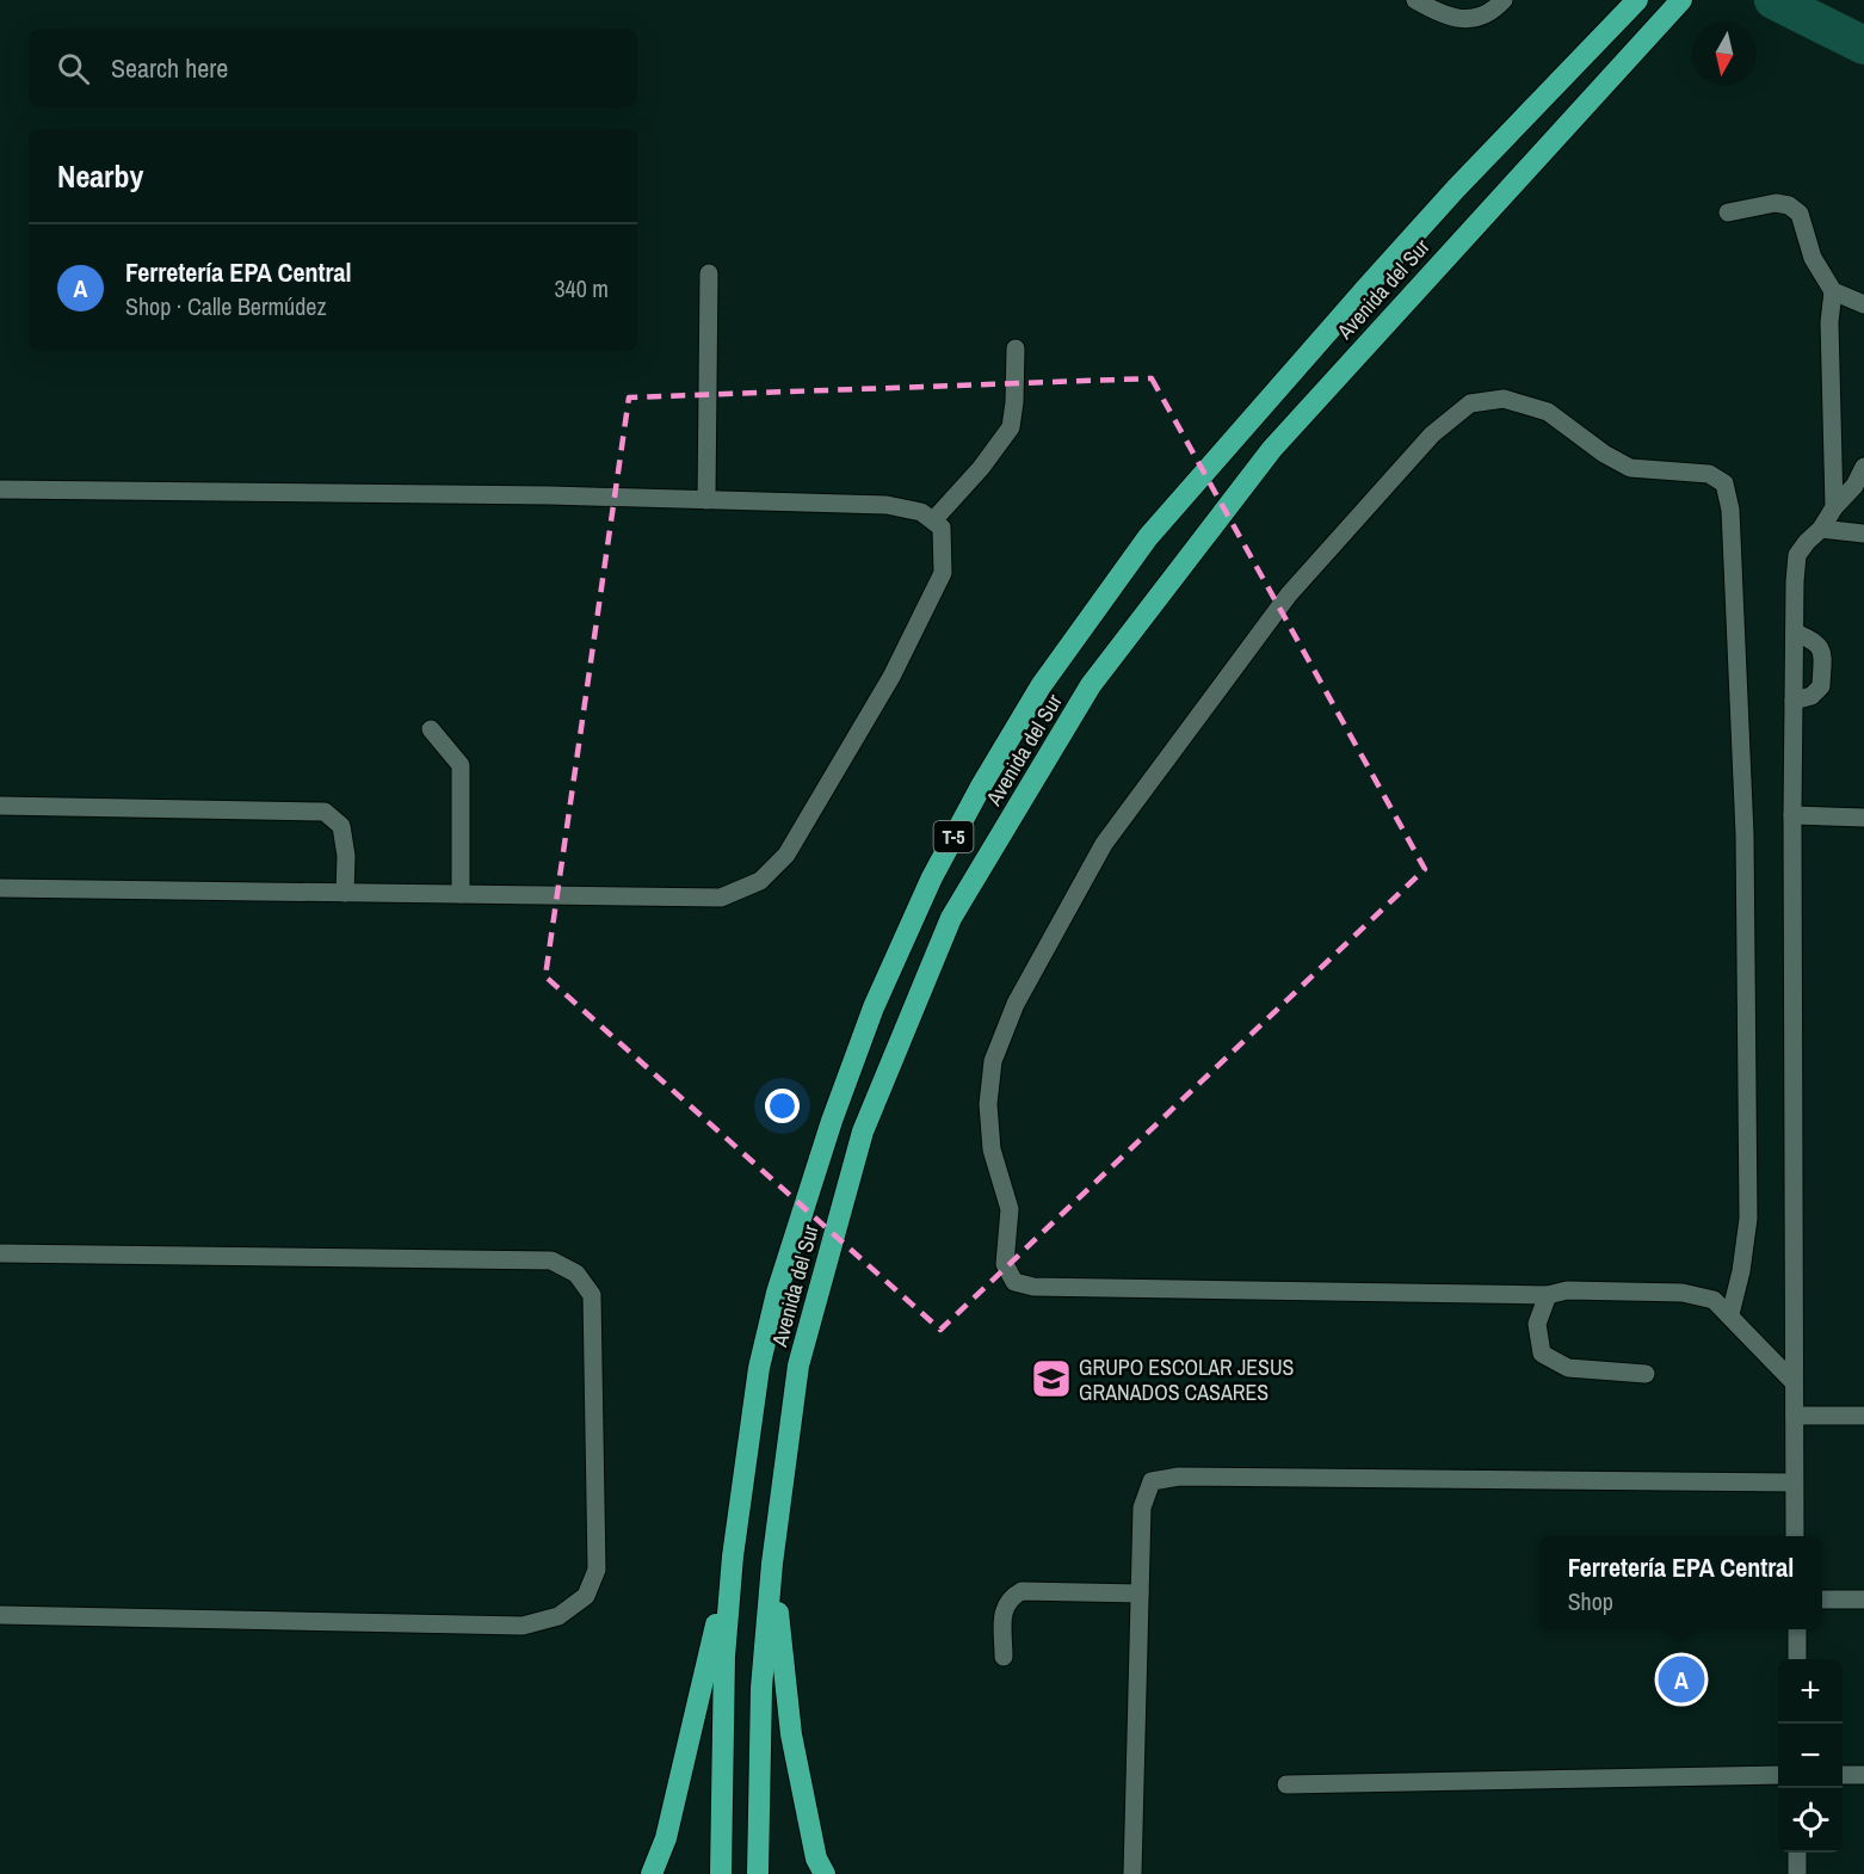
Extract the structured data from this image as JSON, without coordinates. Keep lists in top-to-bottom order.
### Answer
{
  "streets": {
    "highway": ["Avenida del Sur", "T-5"]
  },
  "places": {
    "school or university": ["GRUPO ESCOLAR JESUS GRANADOS CASARES"]
  },
  "north": "bottom",
  "page": {
    "search": "Search here",
    "heading": "Nearby",
    "list": [
      {
        "mark": "A",
        "name": "Ferretería EPA Central",
        "note": "Shop · Calle Bermúdez",
        "value": "340 m"
      }
    ],
    "popup": ["Ferretería EPA Central", "Shop"],
    "pins": "A",
    "map_buttons": ["+", "−"]
  }
}
